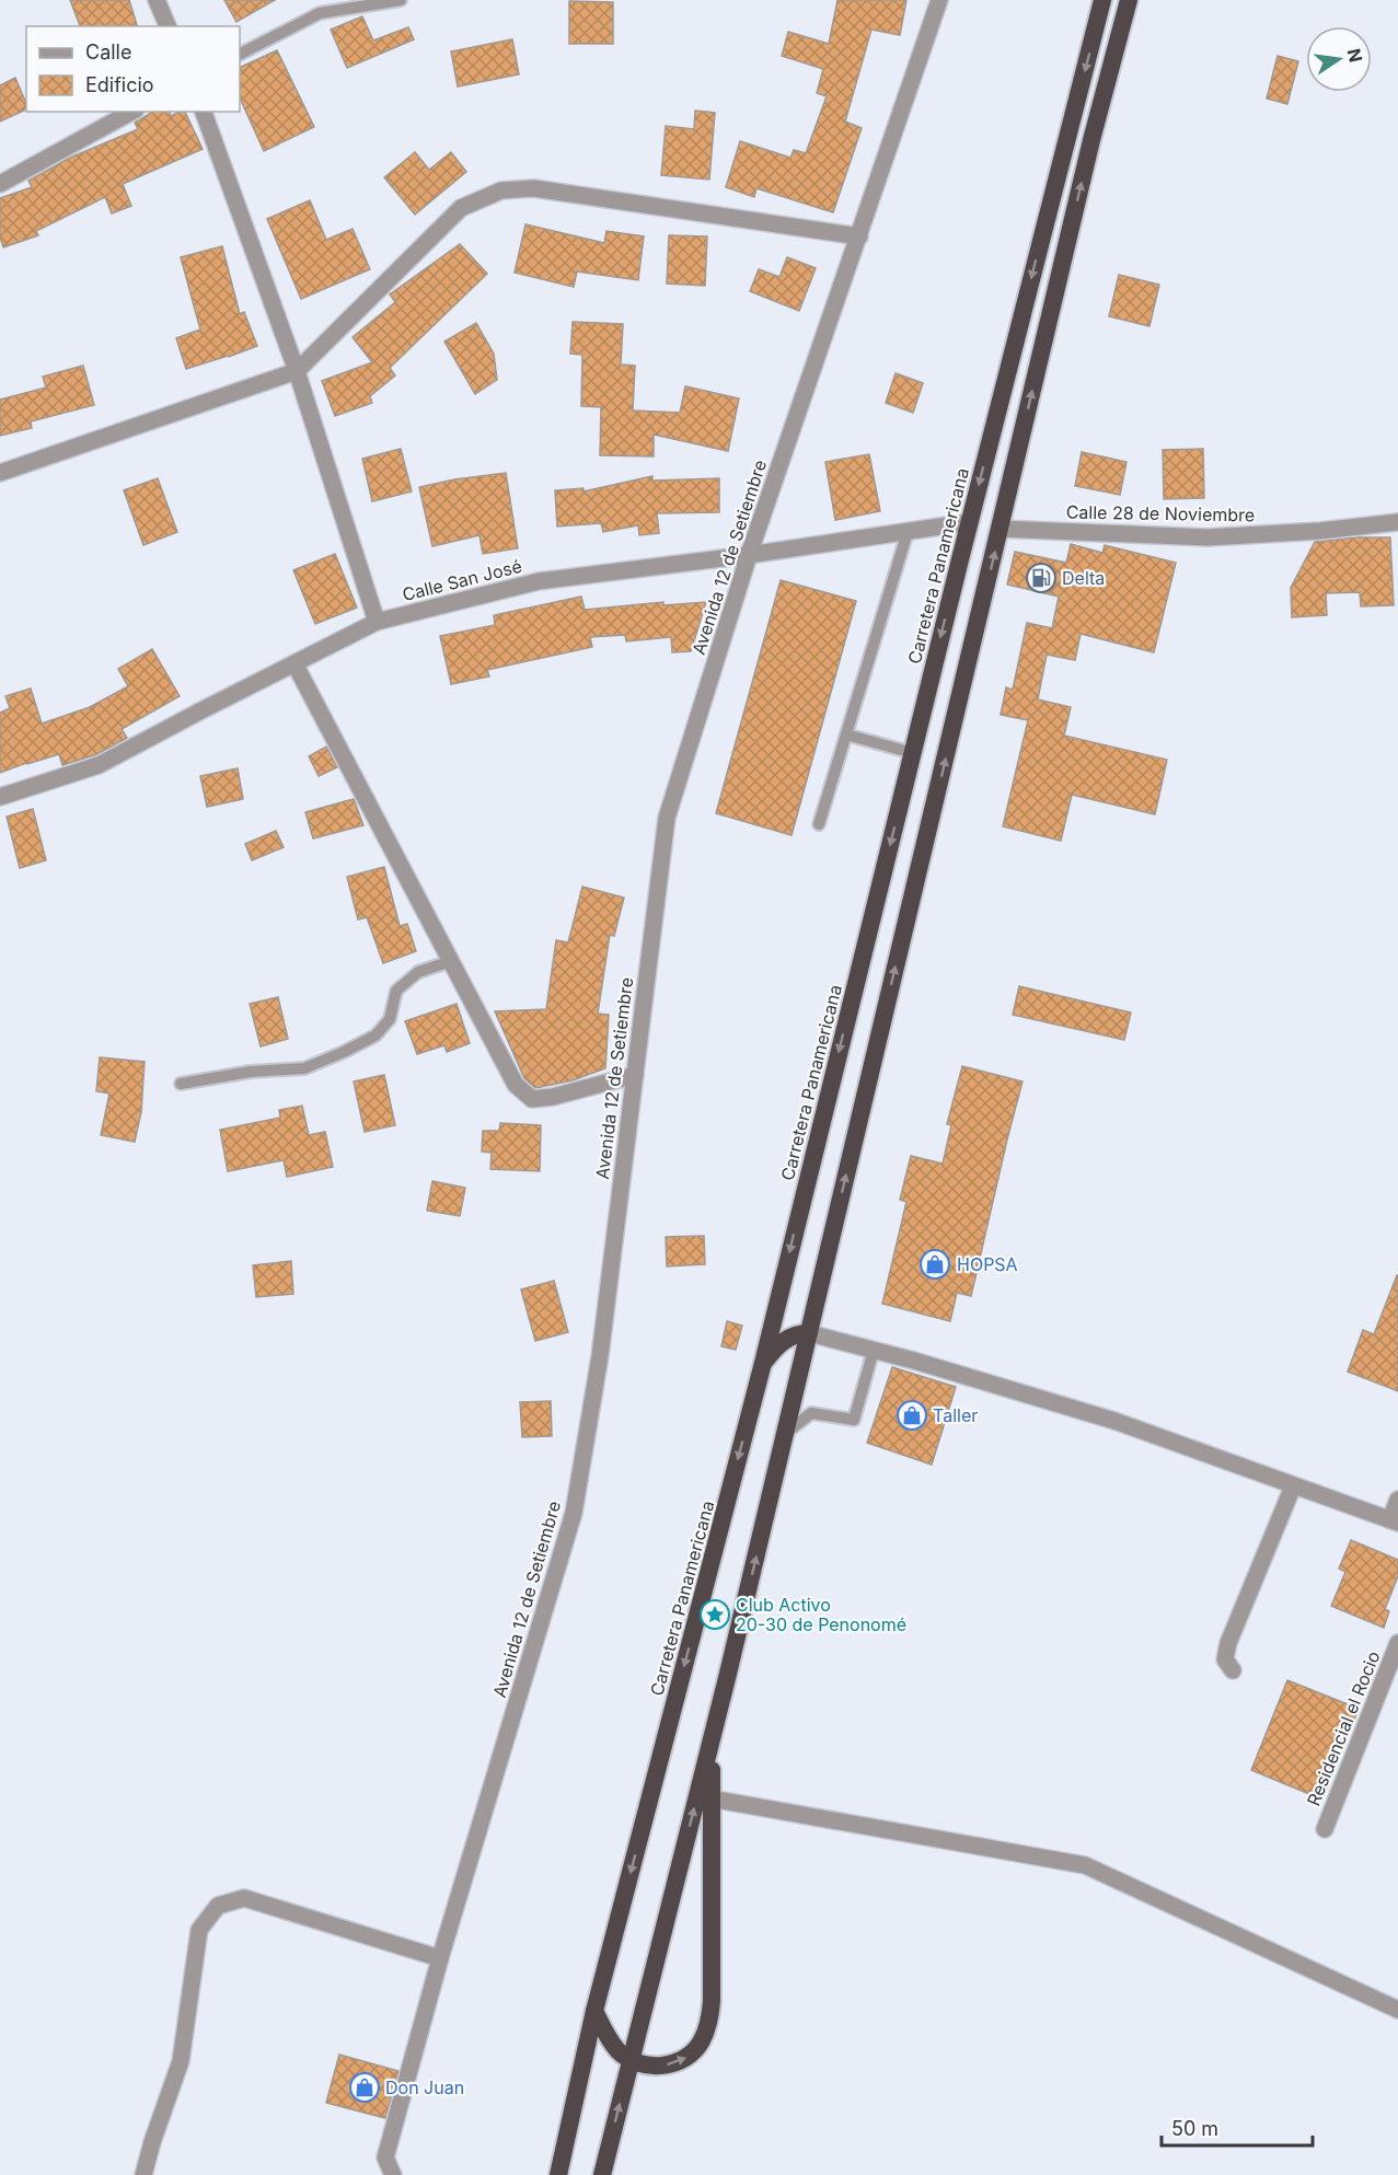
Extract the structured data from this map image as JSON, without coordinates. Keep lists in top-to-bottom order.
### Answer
{
  "streets": {
    "highway": ["Carretera Panamericana"],
    "street": [
      "Calle 28 de Noviembre",
      "Avenida 12 de Setiembre",
      "Calle San José",
      "Residencial el Rocio"
    ]
  },
  "crossings": [
    ["Avenida 12 de Setiembre", "Calle San José"],
    ["Carretera Panamericana", "Calle San José"]
  ],
  "places": {
    "fuel station": ["Delta"],
    "shop": ["HOPSA", "Taller", "Don Juan"],
    "place": ["Club Activo 20-30 de Penonomé"]
  },
  "legend": ["Calle", "Edificio"],
  "scale_bar": "50 m",
  "north": "right"
}
